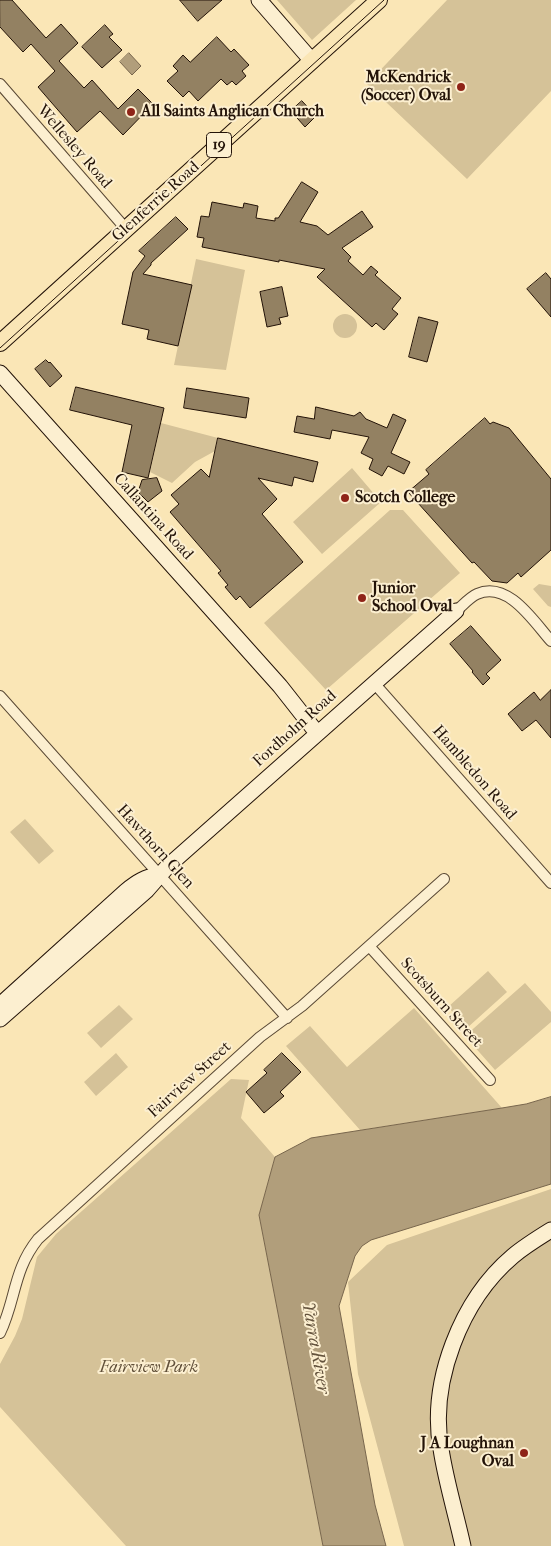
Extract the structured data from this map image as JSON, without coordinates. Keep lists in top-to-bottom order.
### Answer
{
  "streets": {
    "main road": ["19", "Glenferrie Road"],
    "street": [
      "Wellesley Road",
      "Callantina Road",
      "Fordholm Road",
      "Hambledon Road",
      "Hawthorn Glen",
      "Scotsburn Street",
      "Fairview Street"
    ]
  },
  "crossings": [
    ["Wellesley Road", "Glenferrie Road"],
    ["Callantina Road", "Fordholm Road"],
    ["Fordholm Road", "Hambledon Road"],
    ["Fordholm Road", "Hawthorn Glen"],
    ["Hawthorn Glen", "Fairview Street"],
    ["Scotsburn Street", "Fairview Street"]
  ],
  "water": ["Yarra River"],
  "parks": ["Fairview Park"],
  "places": [
    "McKendrick (Soccer) Oval",
    "All Saints Anglican Church",
    "Scotch College",
    "Junior School Oval",
    "J A Loughnan Oval"
  ]
}
